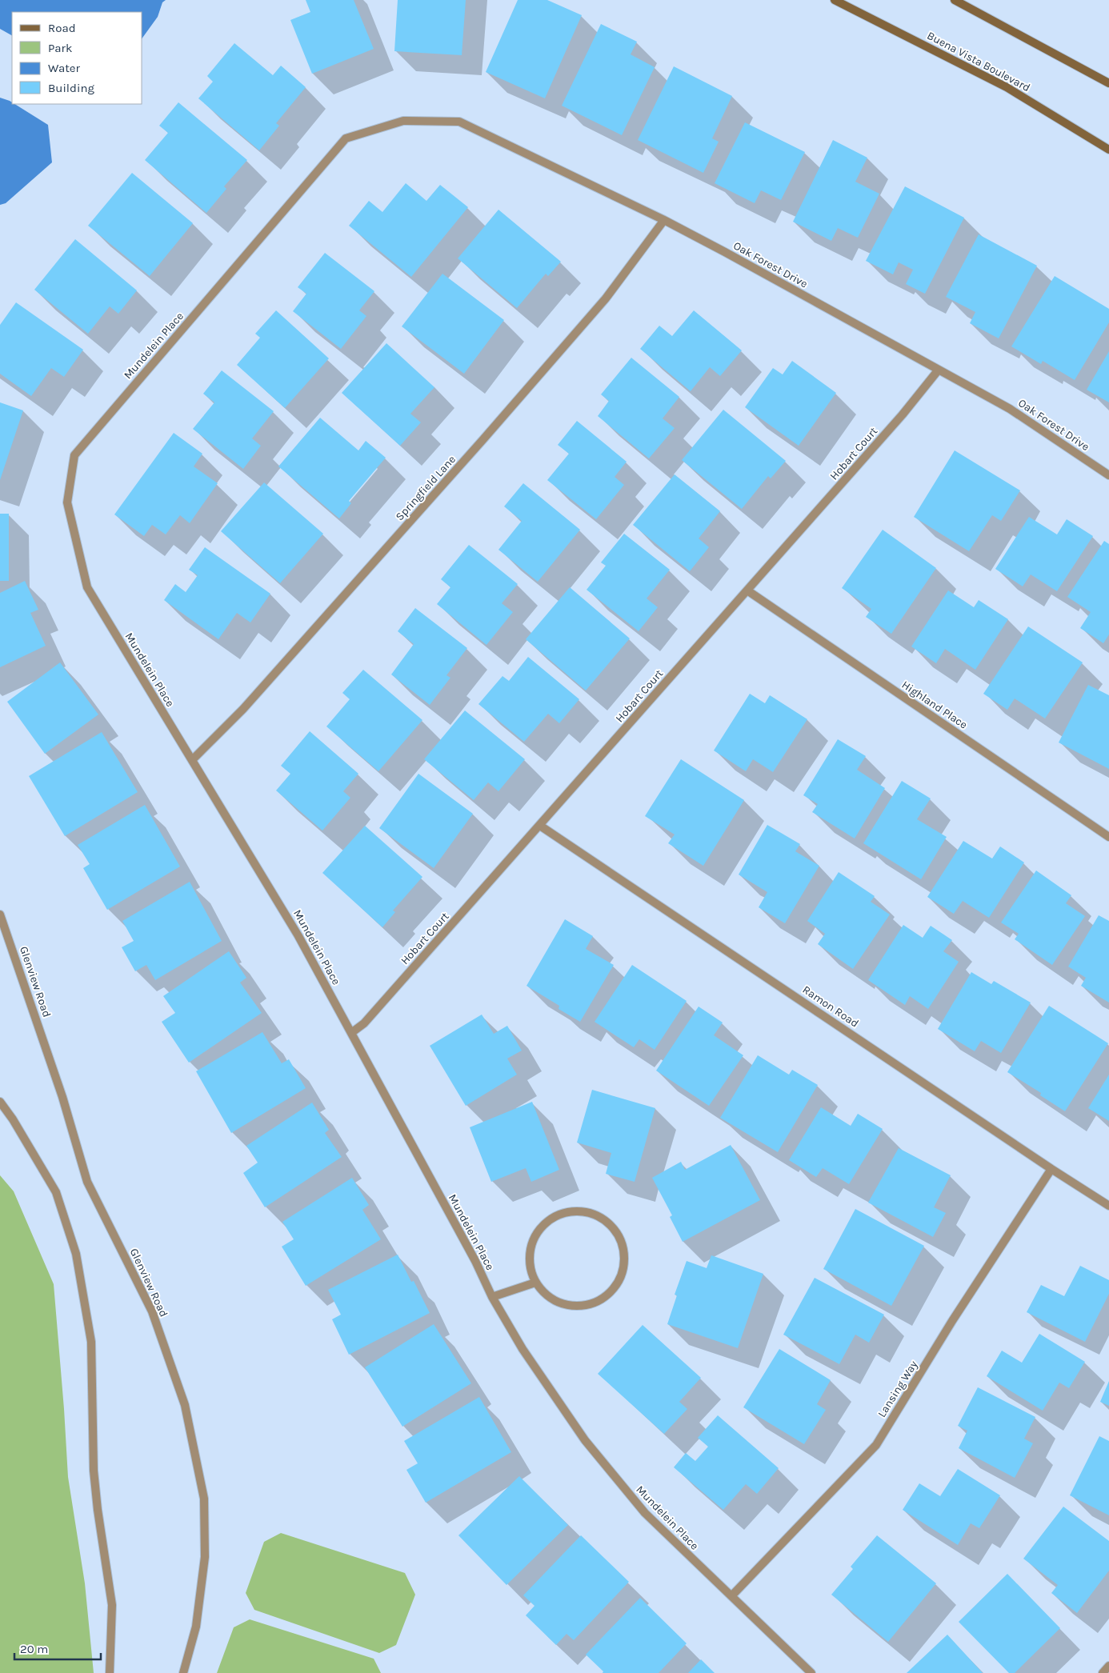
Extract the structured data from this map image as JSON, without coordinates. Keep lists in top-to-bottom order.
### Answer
{
  "streets": {
    "main road": ["Buena Vista Boulevard"],
    "street": [
      "Oak Forest Drive",
      "Mundelein Place",
      "Hobart Court",
      "Springfield Lane",
      "Highland Place",
      "Glenview Road",
      "Ramon Road",
      "Lansing Way"
    ]
  },
  "crossings": [
    ["Oak Forest Drive", "Mundelein Place"],
    ["Oak Forest Drive", "Hobart Court"],
    ["Oak Forest Drive", "Springfield Lane"],
    ["Mundelein Place", "Hobart Court"],
    ["Mundelein Place", "Springfield Lane"],
    ["Mundelein Place", "Lansing Way"],
    ["Hobart Court", "Highland Place"],
    ["Hobart Court", "Ramon Road"],
    ["Ramon Road", "Lansing Way"]
  ],
  "legend": [
    "Road",
    "Park",
    "Water",
    "Building"
  ],
  "scale_bar": "20 m"
}
